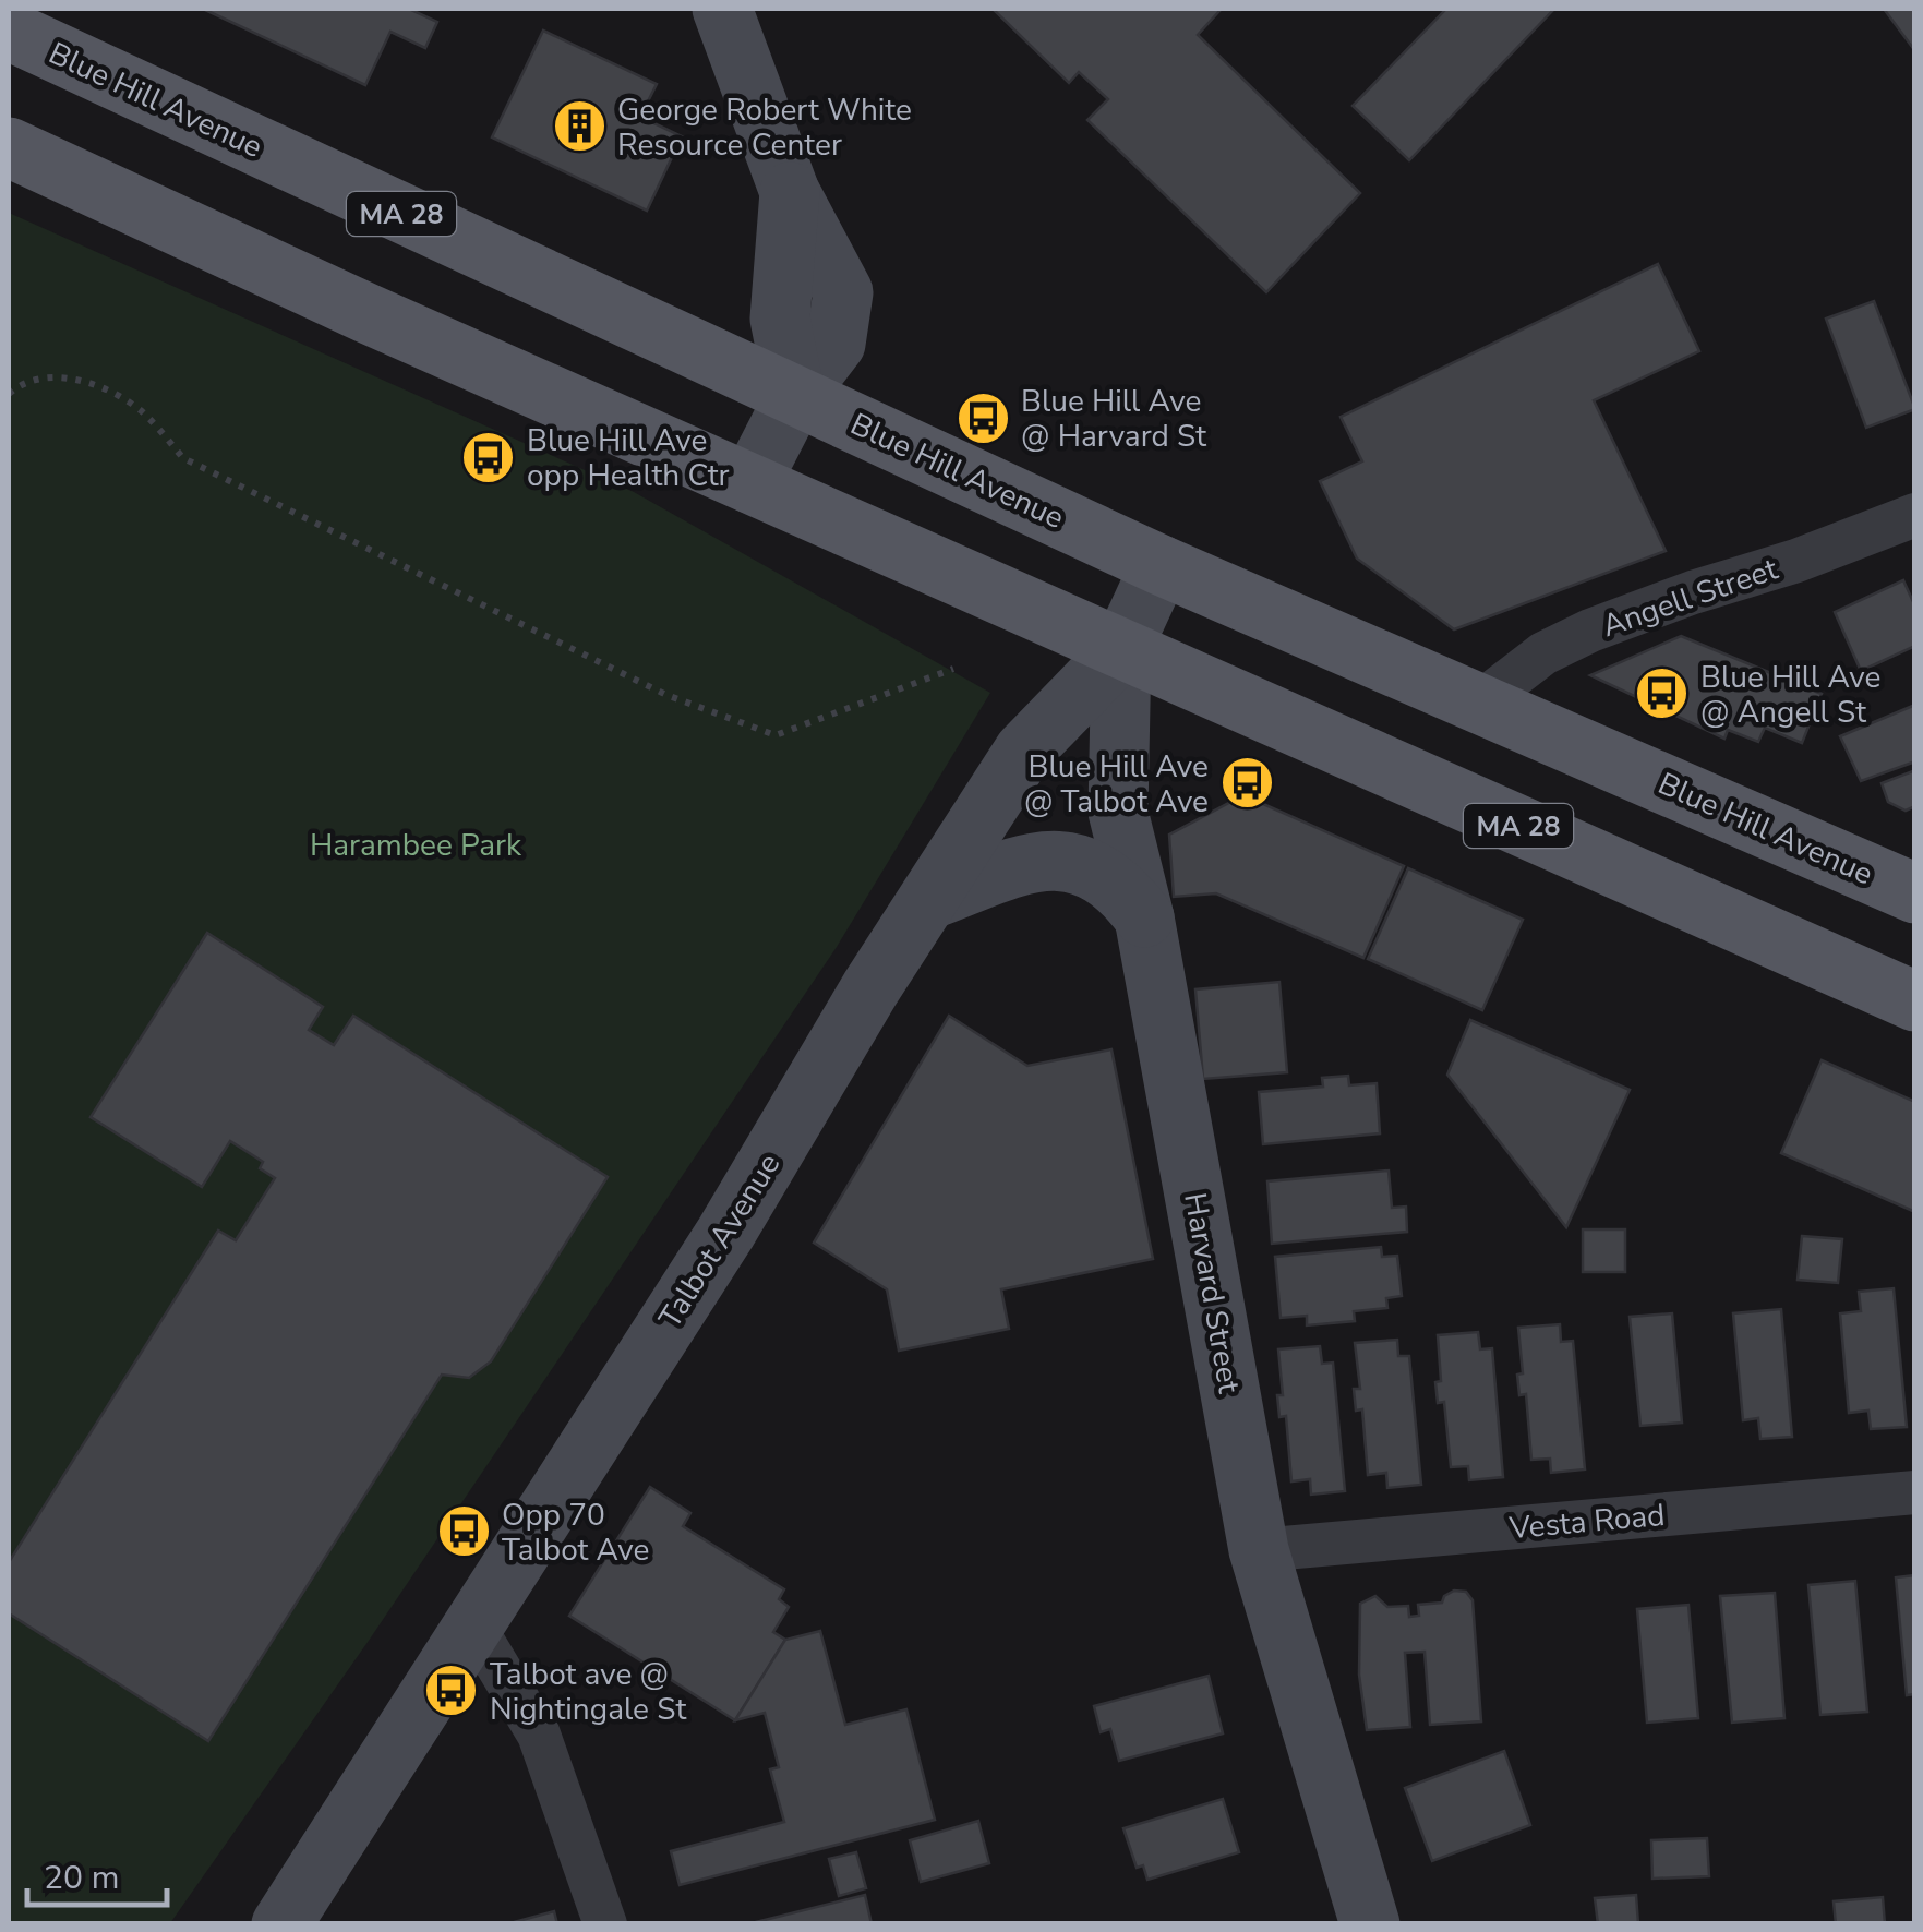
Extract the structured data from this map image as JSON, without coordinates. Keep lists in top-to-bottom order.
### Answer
{
  "streets": {
    "main road": [
      "Blue Hill Avenue",
      "MA 28",
      "Talbot Avenue",
      "Harvard Street"
    ],
    "street": ["Angell Street", "Vesta Road"]
  },
  "crossings": [
    ["Blue Hill Avenue", "Angell Street"],
    ["Blue Hill Avenue", "Talbot Avenue"],
    ["MA 28", "Talbot Avenue"],
    ["MA 28", "Harvard Street"],
    ["Talbot Avenue", "Harvard Street"],
    ["Harvard Street", "Vesta Road"]
  ],
  "parks": ["Harambee Park"],
  "places": {
    "building": ["George Robert White Resource Center"],
    "bus stop": [
      "Blue Hill Ave @ Harvard St",
      "Blue Hill Ave opp Health Ctr",
      "Blue Hill Ave @ Angell St",
      "Blue Hill Ave @ Talbot Ave",
      "Opp 70 Talbot Ave",
      "Talbot ave @ Nightingale St"
    ]
  },
  "scale_bar": "20 m"
}
